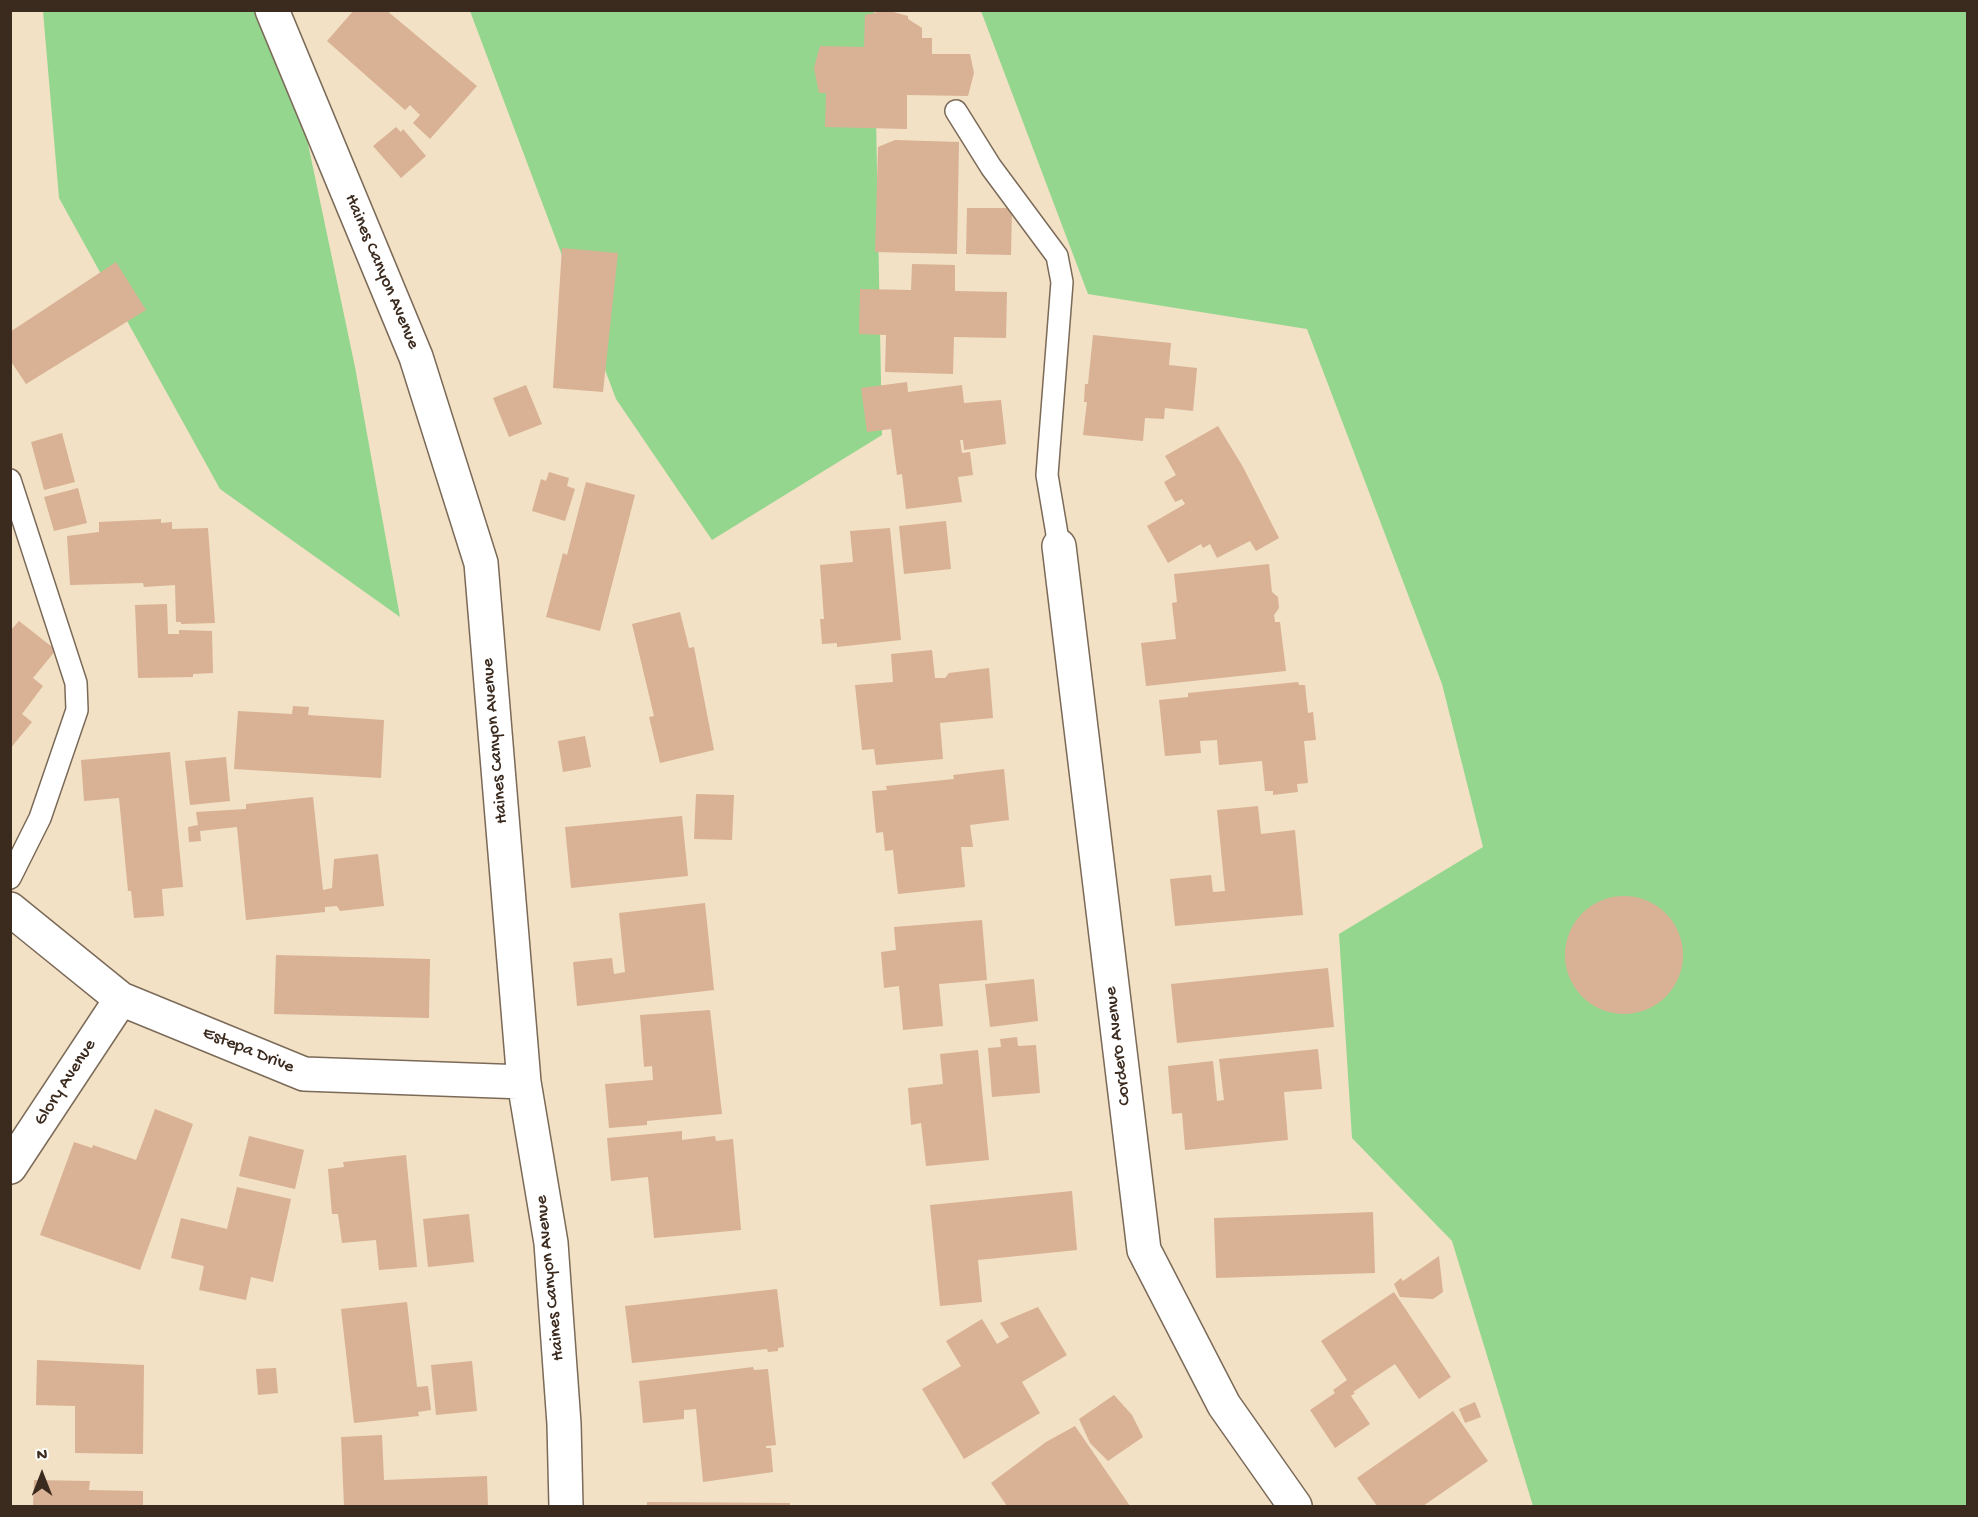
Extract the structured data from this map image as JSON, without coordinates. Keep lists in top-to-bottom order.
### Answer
{
  "streets": {
    "street": [
      "Haines Canyon Avenue",
      "Cordero Avenue",
      "Estepa Drive",
      "Glory Avenue"
    ]
  },
  "crossings": [
    ["Haines Canyon Avenue", "Estepa Drive"],
    ["Estepa Drive", "Glory Avenue"]
  ],
  "north": "top"
}
